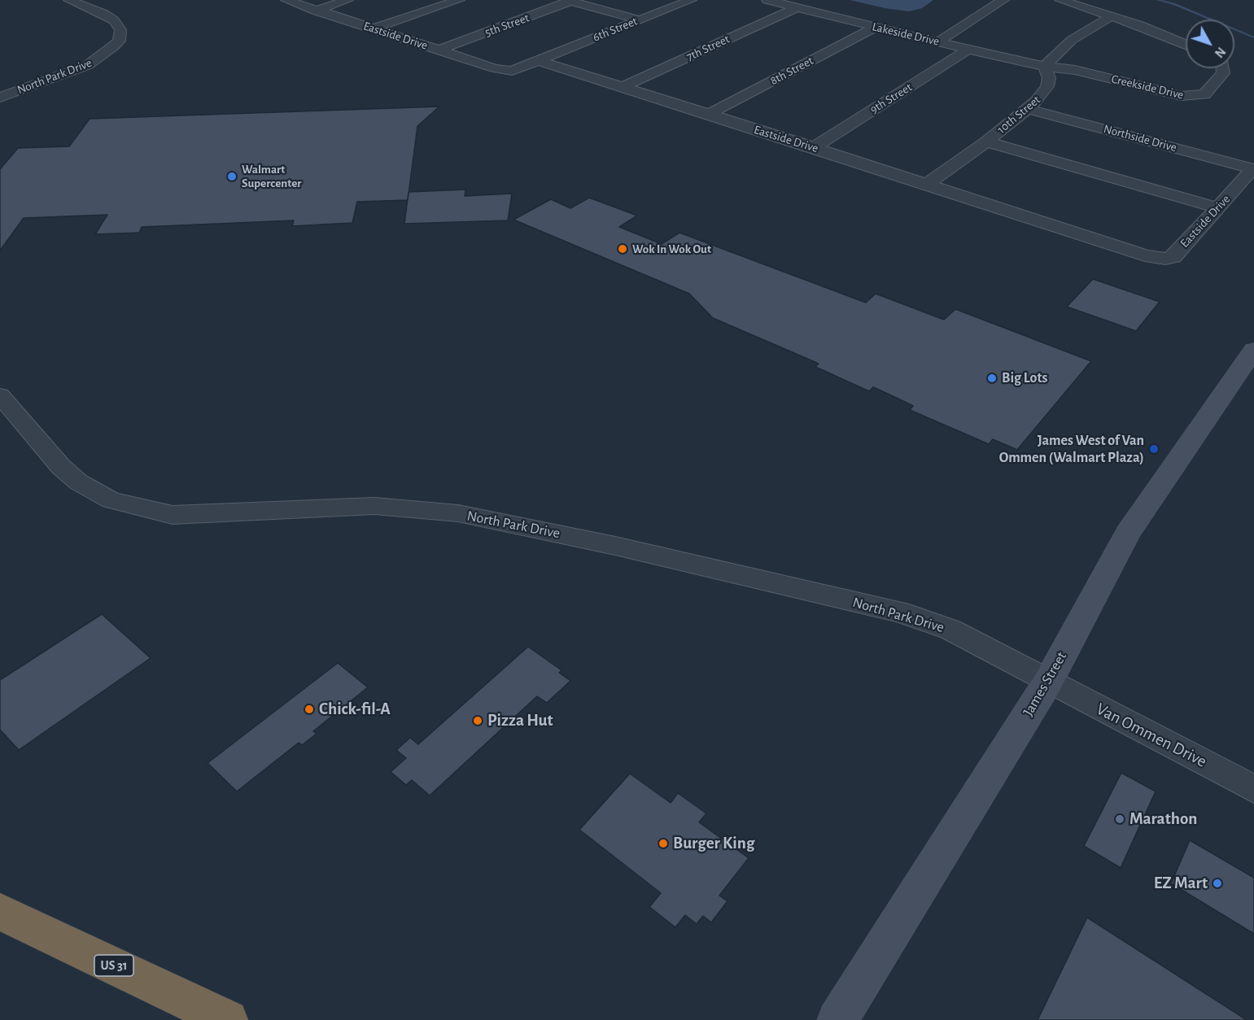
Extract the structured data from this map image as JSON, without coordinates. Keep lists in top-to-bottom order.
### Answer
{
  "streets": {
    "highway": ["US 31"],
    "street": [
      "5th Street",
      "6th Street",
      "Lakeside Drive",
      "Eastside Drive",
      "7th Street",
      "8th Street",
      "North Park Drive",
      "Creekside Drive",
      "9th Street",
      "10th Street",
      "Northside Drive",
      "James Street",
      "Van Ommen Drive"
    ]
  },
  "crossings": [
    ["5th Street", "Eastside Drive"],
    ["6th Street", "Eastside Drive"],
    ["Lakeside Drive", "7th Street"],
    ["Lakeside Drive", "8th Street"],
    ["Lakeside Drive", "Creekside Drive"],
    ["Lakeside Drive", "9th Street"],
    ["Lakeside Drive", "10th Street"],
    ["Eastside Drive", "7th Street"],
    ["Eastside Drive", "8th Street"],
    ["Eastside Drive", "9th Street"],
    ["Eastside Drive", "10th Street"],
    ["Eastside Drive", "Northside Drive"],
    ["North Park Drive", "James Street"],
    ["North Park Drive", "Van Ommen Drive"],
    ["Creekside Drive", "10th Street"],
    ["10th Street", "Northside Drive"],
    ["James Street", "Van Ommen Drive"]
  ],
  "places": [
    "Walmart Supercenter",
    "Wok In Wok Out",
    "Big Lots",
    "James West of Van Ommen (Walmart Plaza)",
    "Chick-fil-A",
    "Pizza Hut",
    "Marathon",
    "Burger King",
    "EZ Mart"
  ],
  "north": "bottom right"
}
